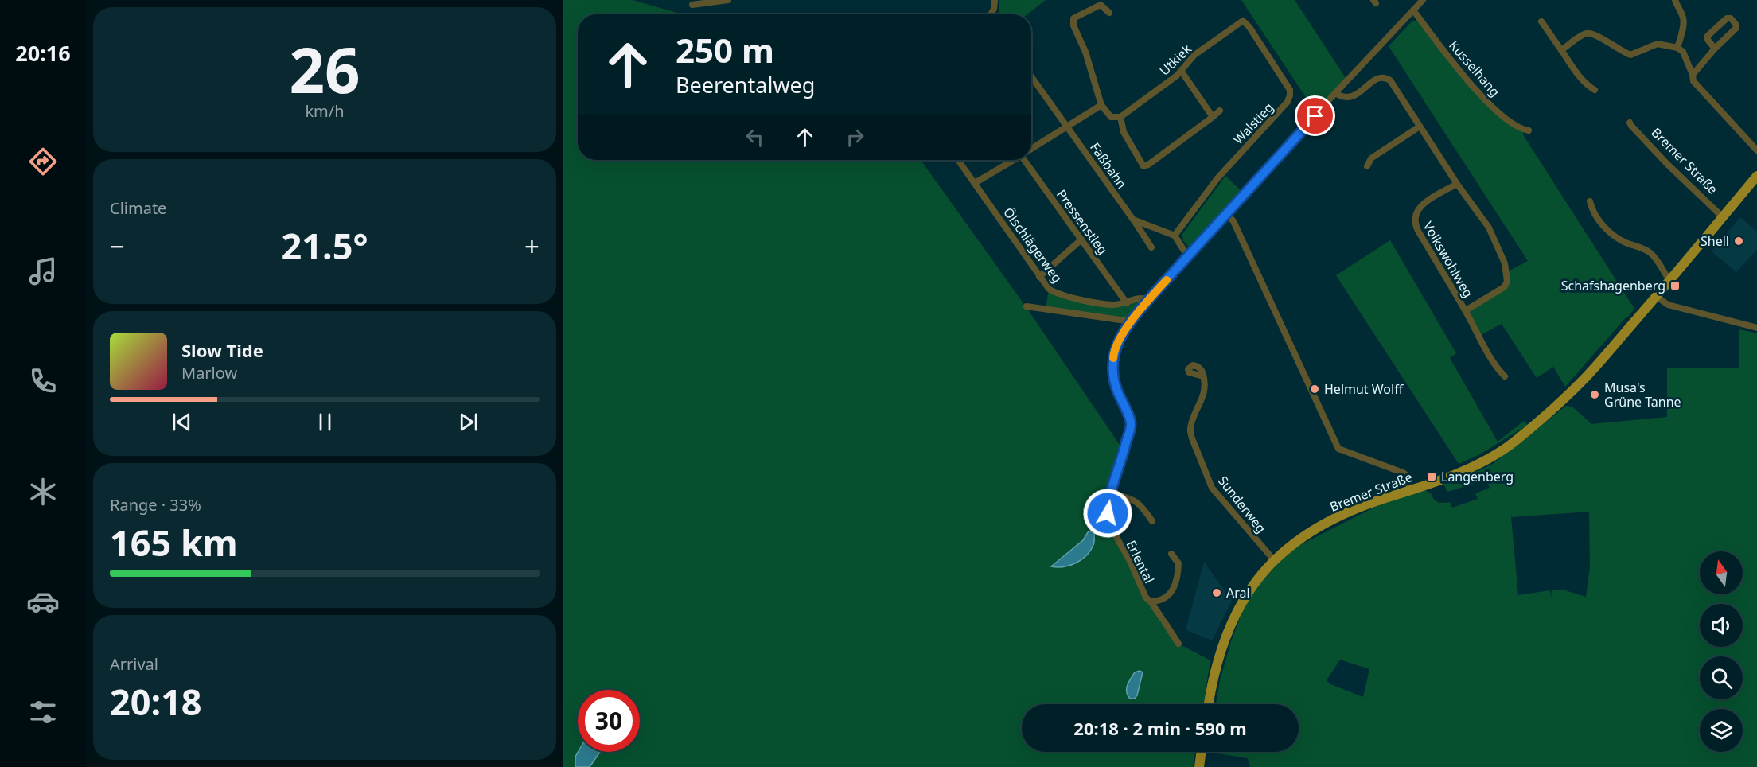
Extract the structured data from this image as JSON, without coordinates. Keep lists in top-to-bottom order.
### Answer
{
  "streets": {
    "main road": ["Bremer Straße"],
    "street": [
      "Utkiek",
      "Kusselhang",
      "Walstieg",
      "Faßbahn",
      "Pressenstieg",
      "Ölschlägerweg",
      "Volkswohlweg",
      "Sunderweg",
      "Erlental"
    ]
  },
  "crossings": [
    ["Utkiek", "Walstieg"],
    ["Kusselhang", "Erlental"],
    ["Bremer Straße", "Sunderweg"],
    ["Pressenstieg", "Ölschlägerweg"],
    ["Ölschlägerweg", "Erlental"],
    ["Volkswohlweg", "Erlental"]
  ],
  "places": {
    "other": [
      "Shell",
      "Helmut Wolff",
      "Musa's Grüne Tanne",
      "Aral"
    ],
    "transit": ["Schafshagenberg", "Langenberg"]
  },
  "north": "top",
  "page": {
    "tabs": "20:16",
    "tile": [
      ["26", "km/h"],
      "Climate",
      ["Range · 33%", "165 km"],
      ["Arrival", "20:18"]
    ],
    "turn": ["250 m", "Beerentalweg"],
    "heat": ["−", "21.5°", "+"],
    "song": ["Slow Tide", "Marlow"],
    "limit": "30",
    "trip": "20:18 · 2 min · 590 m"
  }
}
